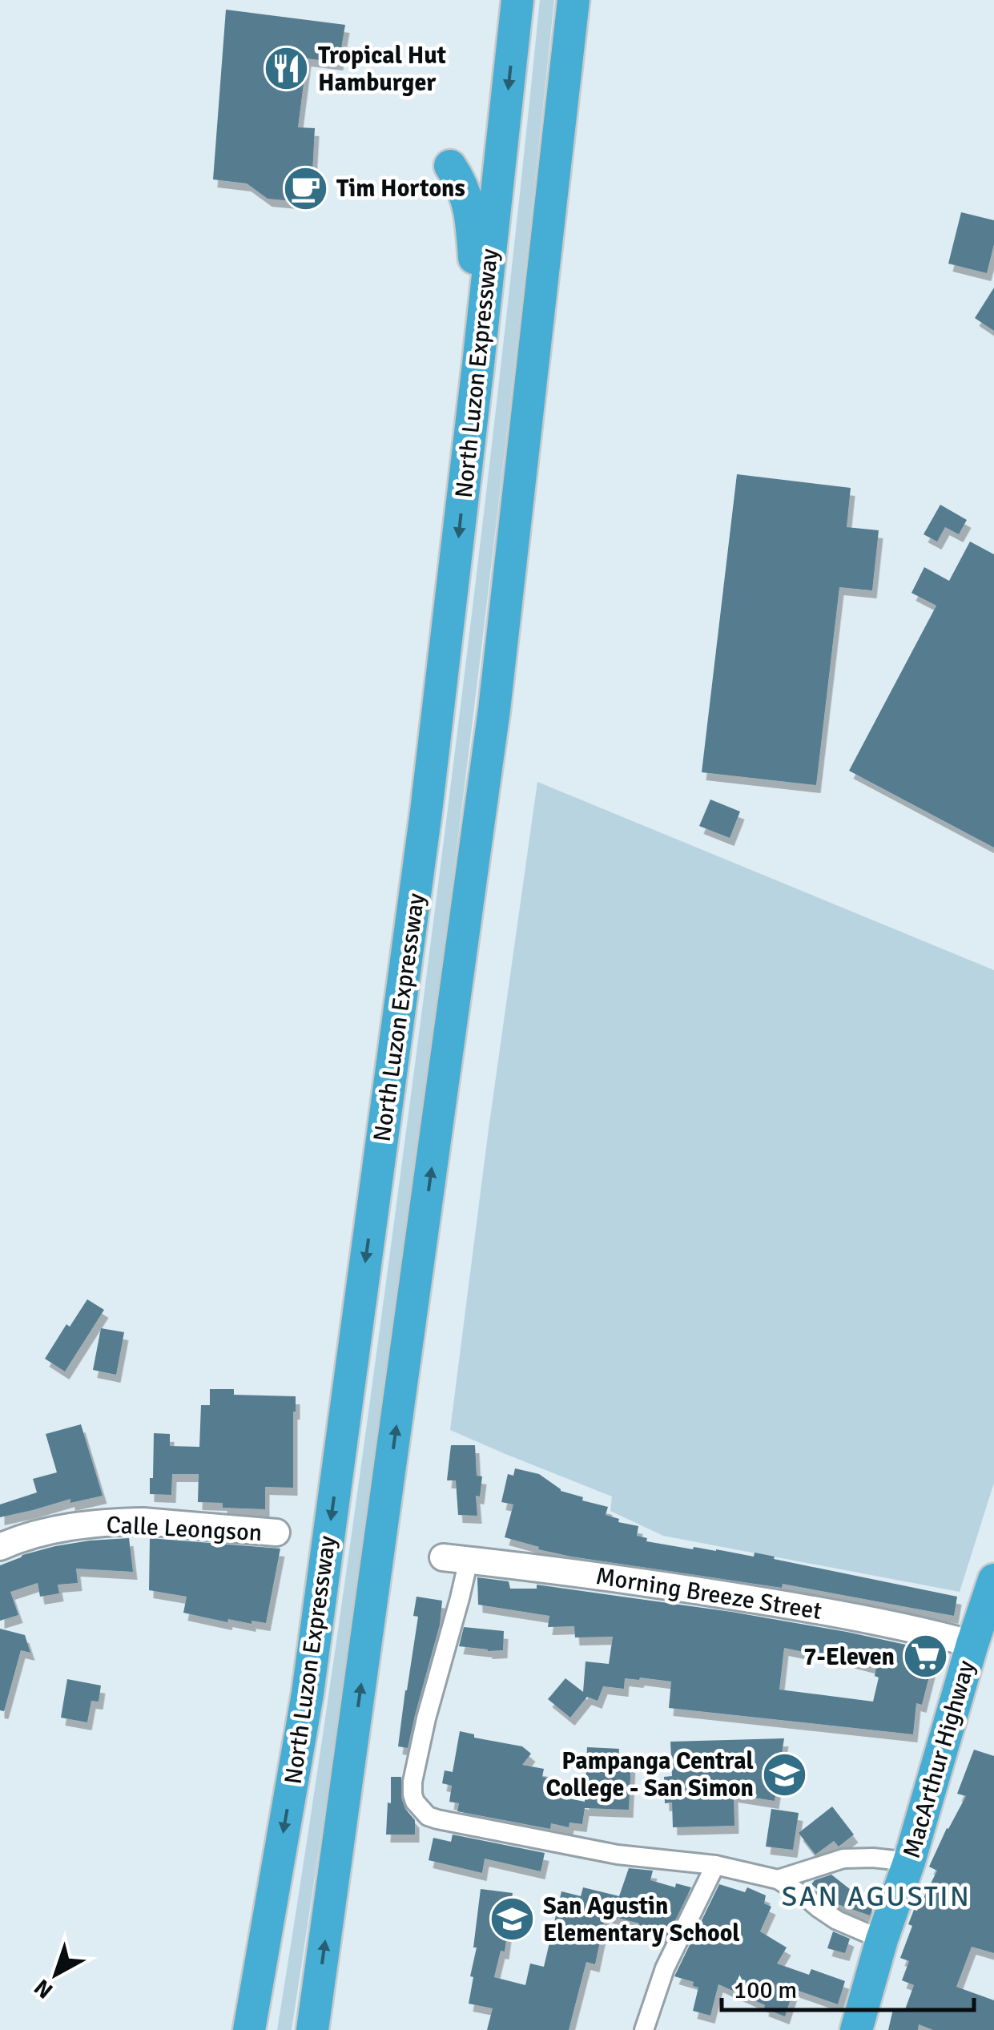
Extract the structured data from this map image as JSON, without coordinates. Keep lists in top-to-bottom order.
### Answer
{
  "streets": {
    "highway": ["North Luzon Expressway", "MacArthur Highway"],
    "main road": ["Calle Leongson", "Morning Breeze Street"]
  },
  "crossings": [
    ["Morning Breeze Street", "MacArthur Highway"]
  ],
  "districts": ["SAN AGUSTIN"],
  "places": {
    "restaurant": ["Tropical Hut Hamburger"],
    "cafe": ["Tim Hortons"],
    "supermarket": ["7-Eleven"],
    "school or university": ["Pampanga Central College - San Simon", "San Agustin Elementary School"]
  },
  "scale_bar": "100 m",
  "north": "bottom left"
}
